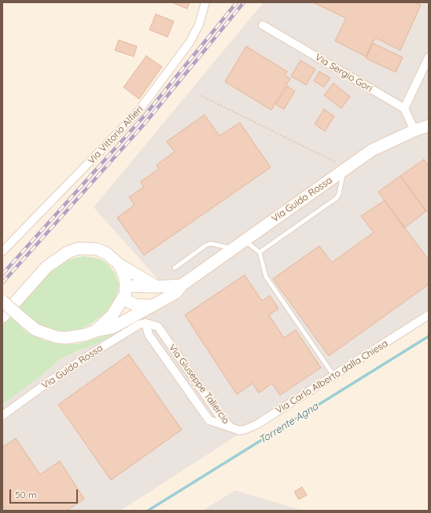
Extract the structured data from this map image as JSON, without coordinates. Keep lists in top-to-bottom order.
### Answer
{
  "streets": {
    "main road": ["Via Guido Rossa"],
    "street": [
      "Via Sergio Gori",
      "Via Vittorio Alfieri",
      "Via Carlo Alberto dalla Chiesa",
      "Via Giuseppe Taliercio"
    ]
  },
  "crossings": [
    ["Via Guido Rossa", "Via Giuseppe Taliercio"],
    ["Via Carlo Alberto dalla Chiesa", "Via Giuseppe Taliercio"]
  ],
  "water": ["Torrente Agna"],
  "scale_bar": "50 m"
}
